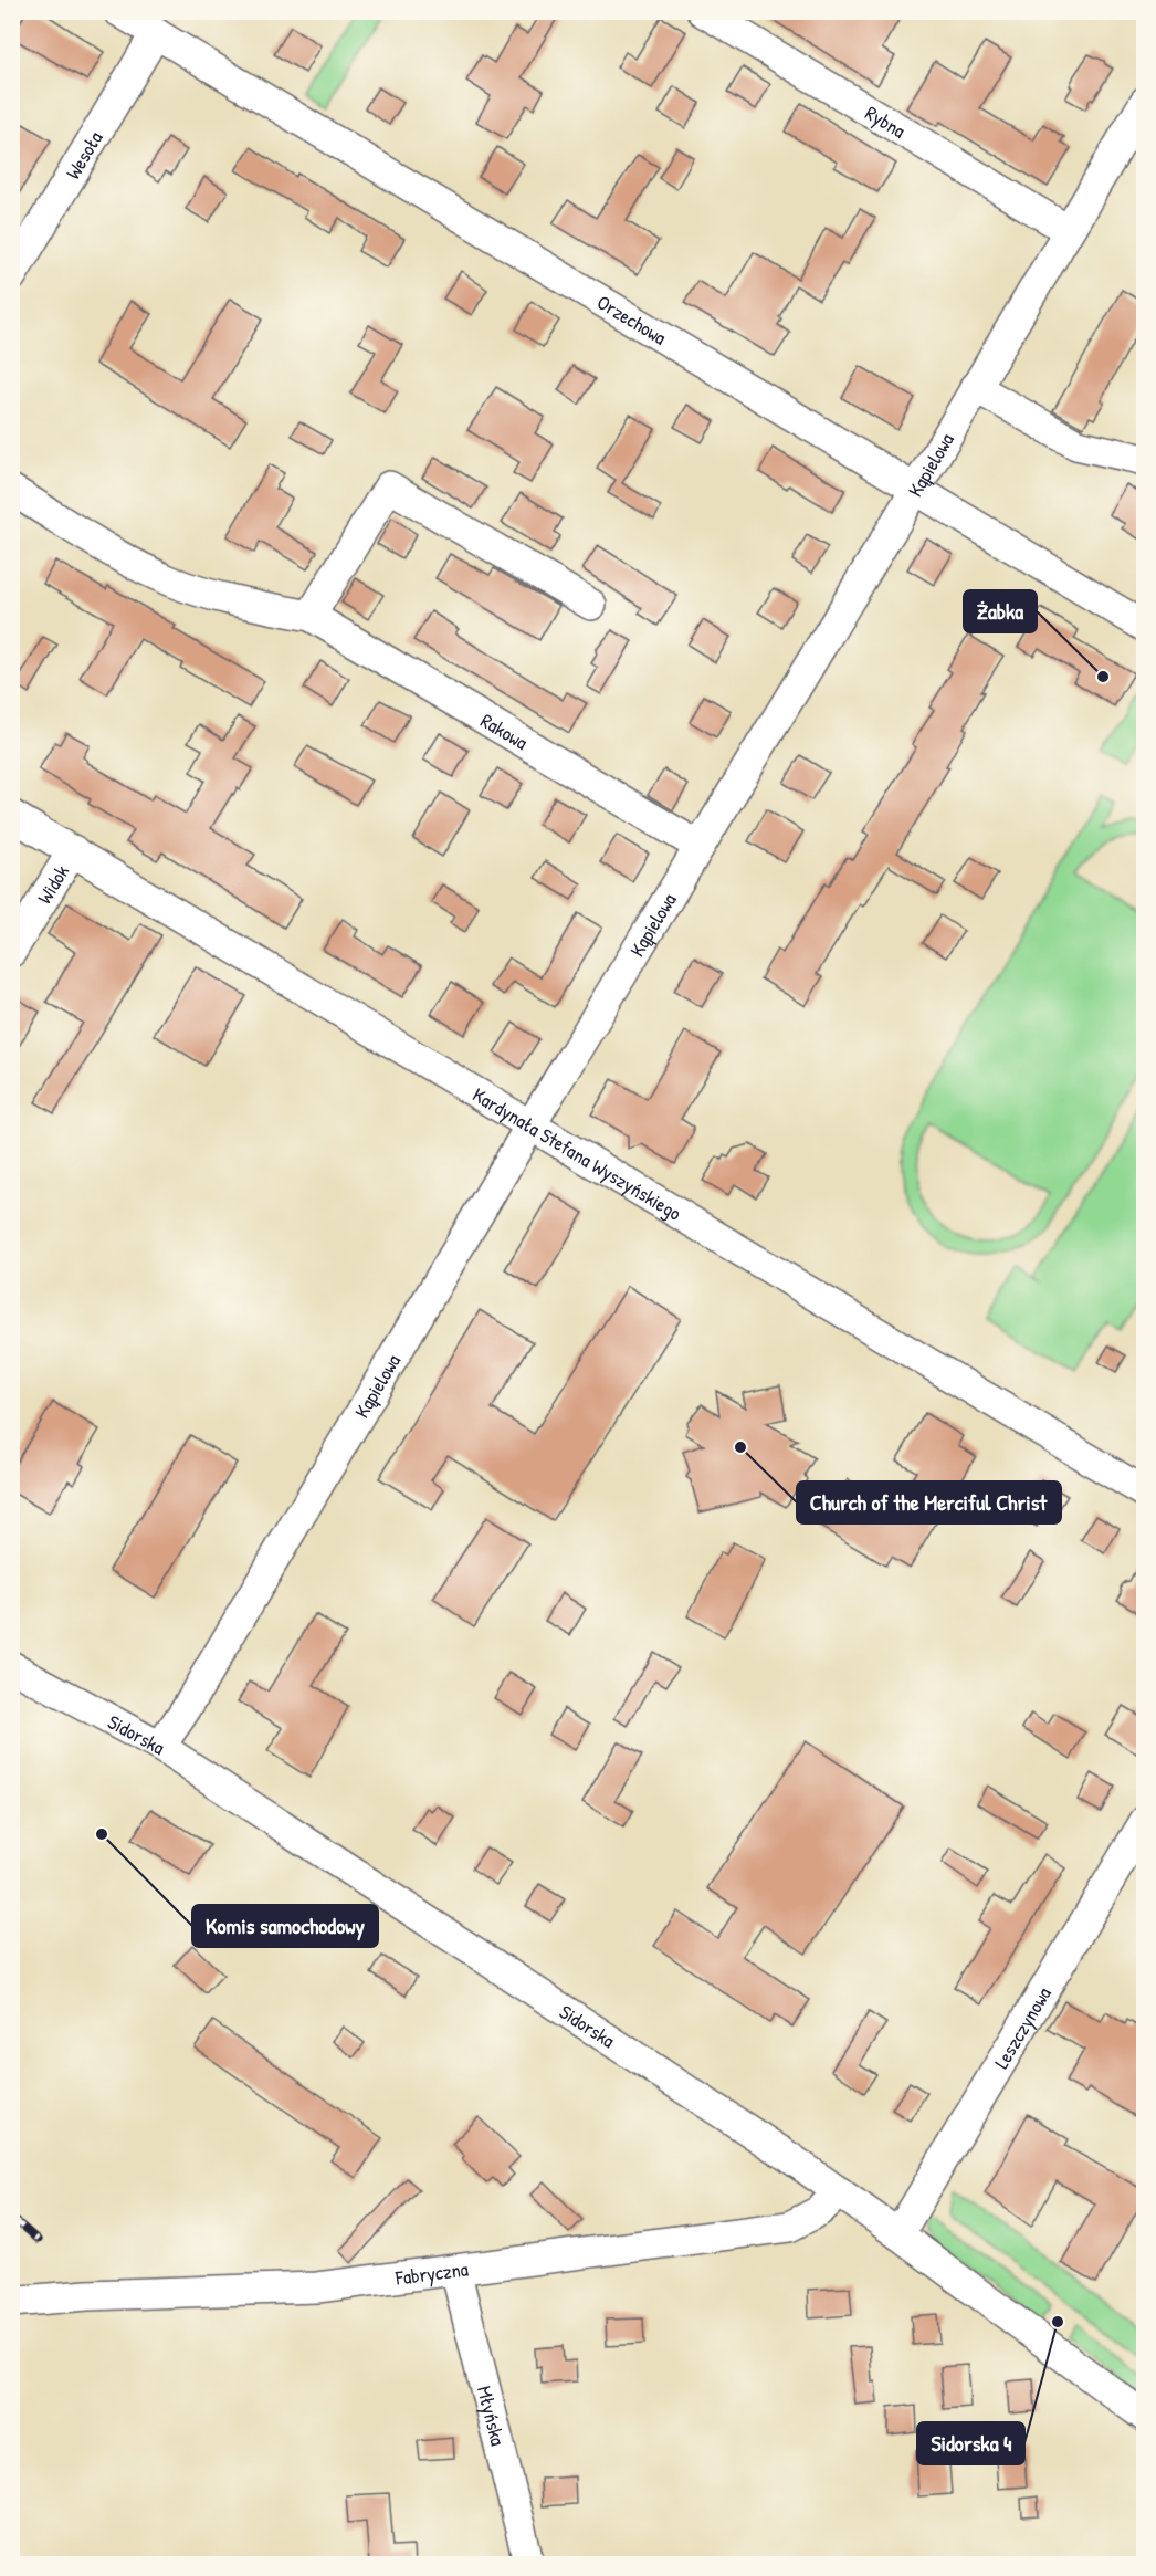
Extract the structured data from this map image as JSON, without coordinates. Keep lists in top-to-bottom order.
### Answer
{
  "streets": {
    "street": [
      "Rybna",
      "Wesoła",
      "Orzechowa",
      "Kąpielowa",
      "Rakowa",
      "Widok",
      "Kardynała Stefana Wyszyńskiego",
      "Sidorska",
      "Leszczynowa",
      "Fabryczna",
      "Młyńska"
    ]
  },
  "crossings": [
    ["Rybna", "Kąpielowa"],
    ["Wesoła", "Orzechowa"],
    ["Orzechowa", "Kąpielowa"],
    ["Kąpielowa", "Rakowa"],
    ["Kąpielowa", "Kardynała Stefana Wyszyńskiego"],
    ["Kąpielowa", "Sidorska"],
    ["Widok", "Kardynała Stefana Wyszyńskiego"],
    ["Sidorska", "Leszczynowa"],
    ["Sidorska", "Fabryczna"],
    ["Fabryczna", "Młyńska"]
  ],
  "places": [
    "Żabka",
    "Church of the Merciful Christ",
    "Komis samochodowy",
    "Sidorska 4"
  ]
}
